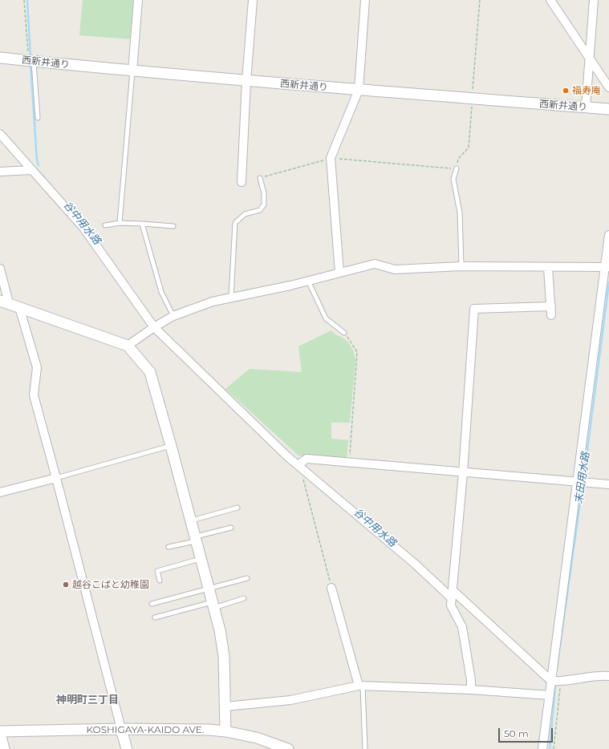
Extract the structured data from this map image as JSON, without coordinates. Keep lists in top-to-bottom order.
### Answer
{
  "streets": {
    "street": ["西新井通り", "KOSHIGAYA-KAIDO AVE."]
  },
  "districts": ["神明町三丁目"],
  "water": ["谷中用水路", "末田用水路"],
  "places": ["福寿庵", "越谷こばと幼稚園"],
  "scale_bar": "50 m"
}
